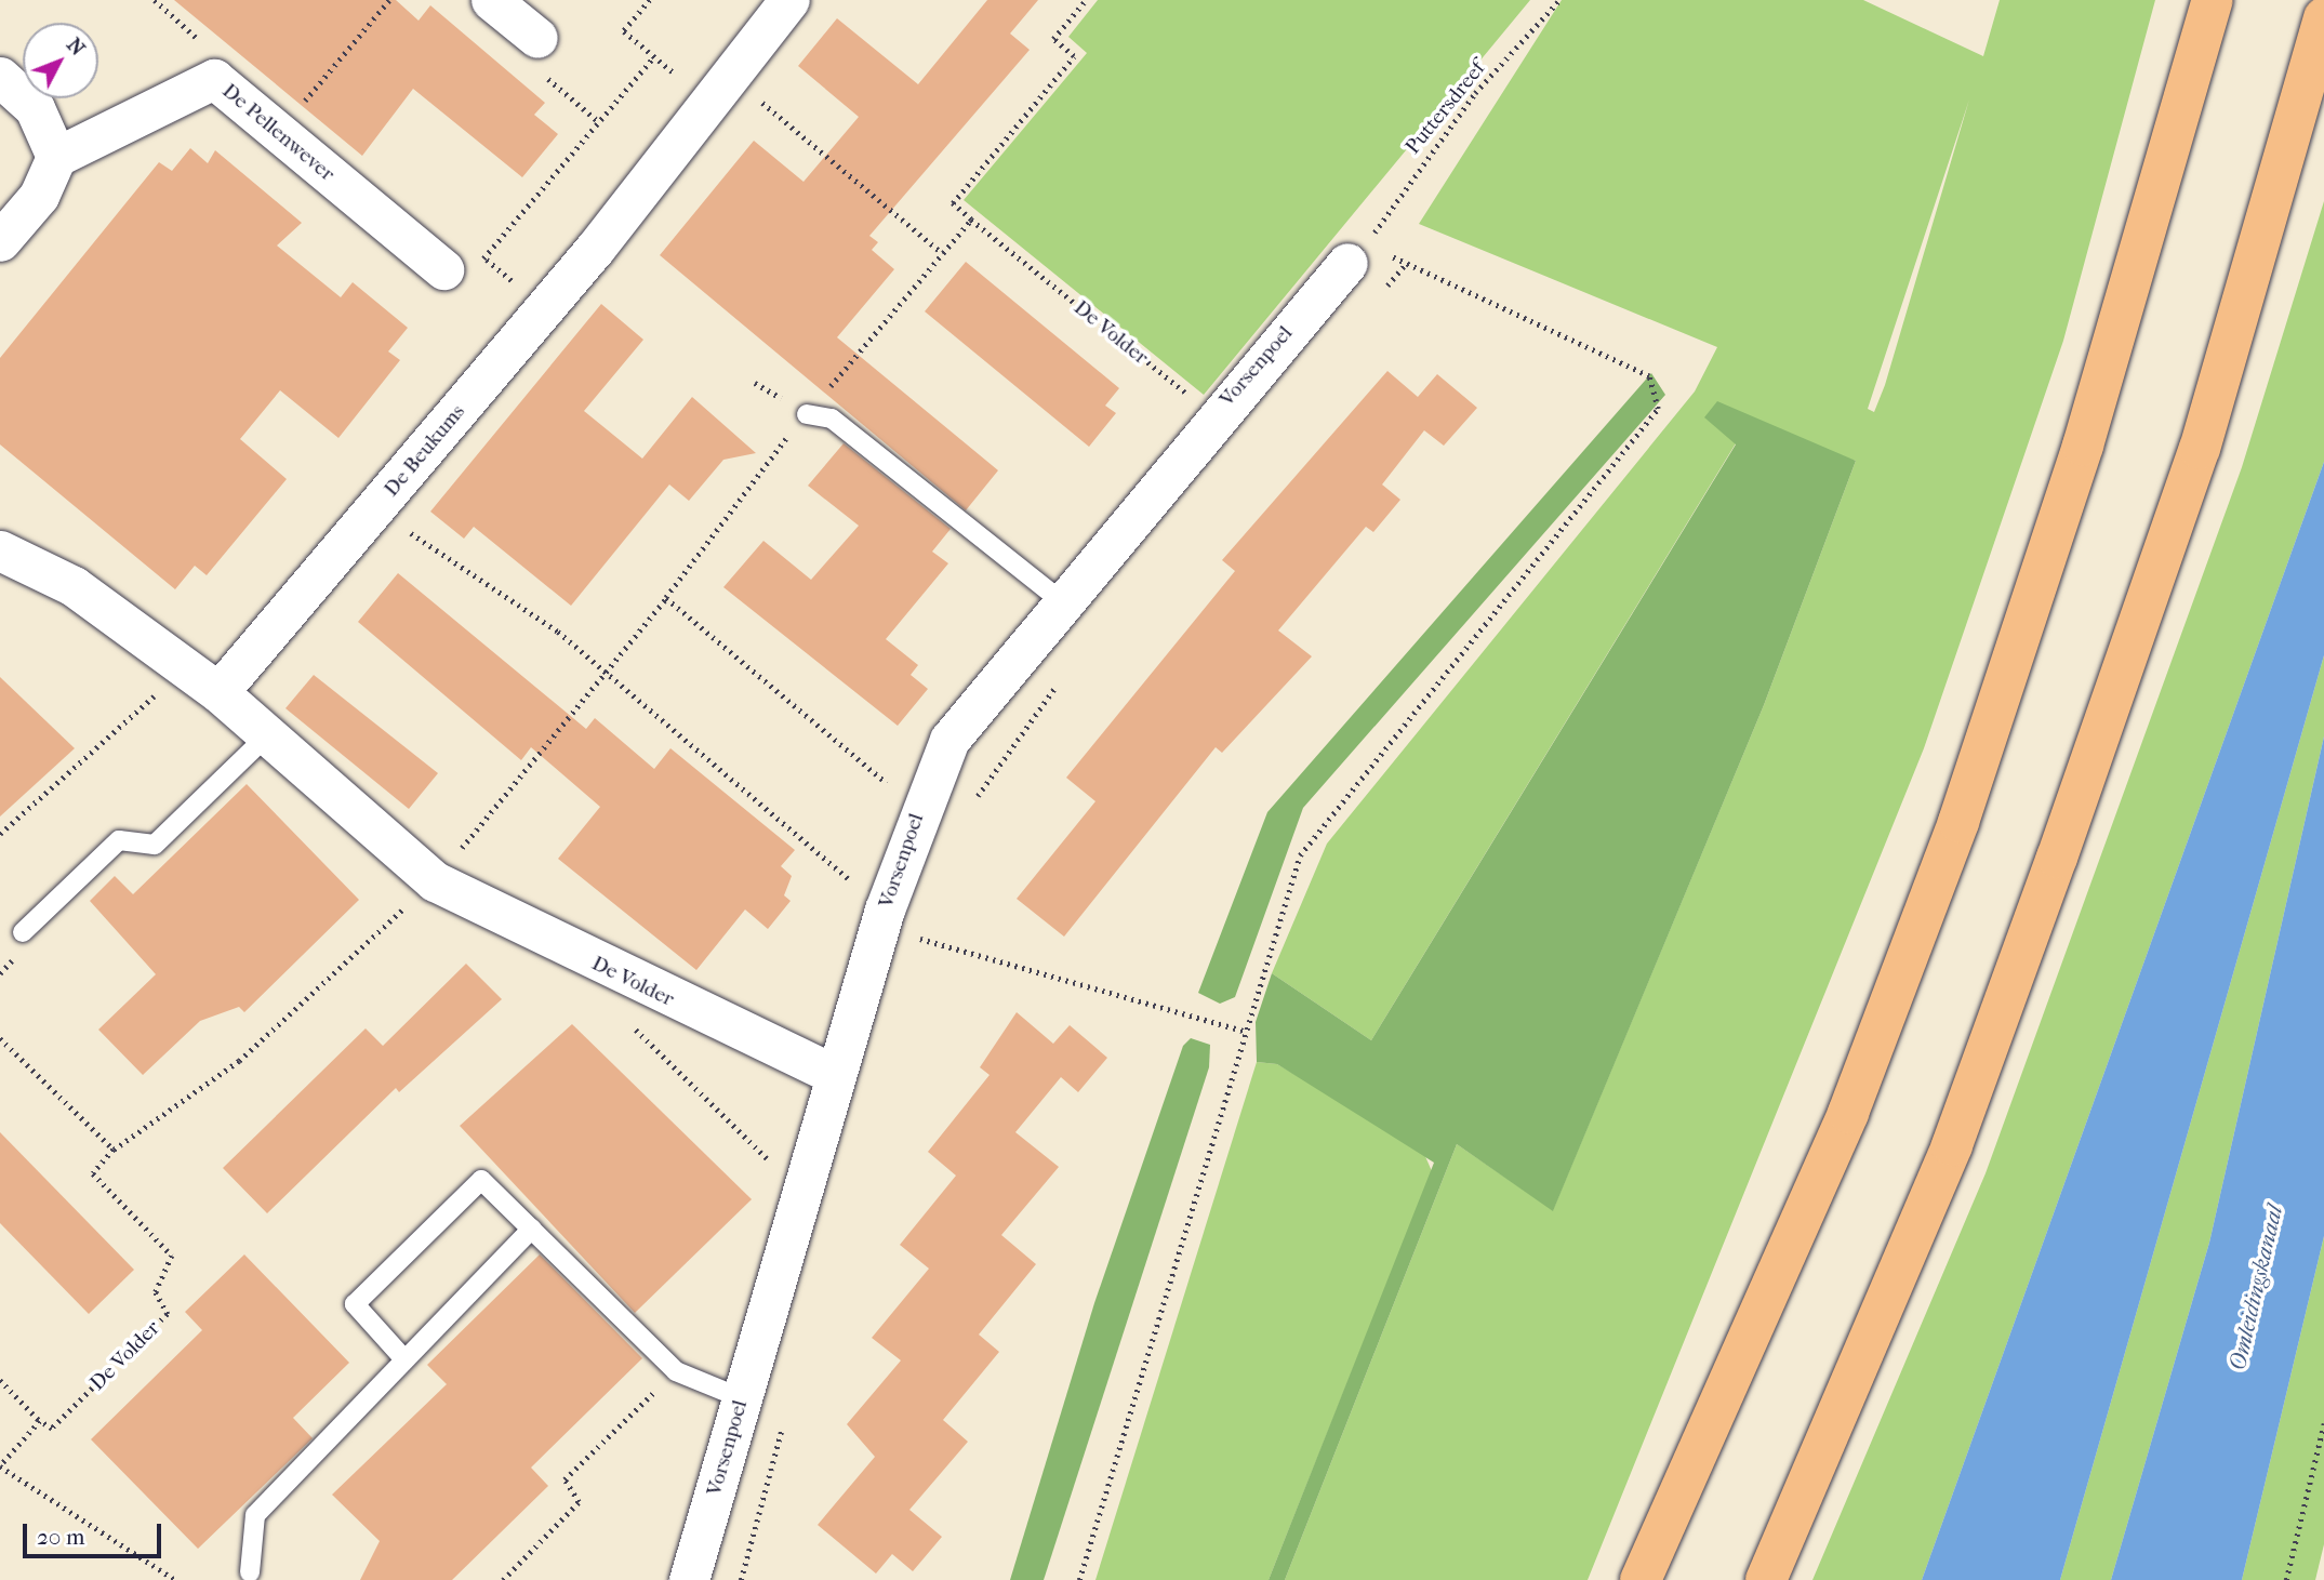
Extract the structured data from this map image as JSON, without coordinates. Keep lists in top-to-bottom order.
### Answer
{
  "streets": {
    "street": [
      "De Pellenwever",
      "De Volder",
      "Vorsenpoel",
      "De Beukums"
    ],
    "path": ["Puttersdreef"]
  },
  "crossings": [
    ["Puttersdreef", "Vorsenpoel"],
    ["De Volder", "Vorsenpoel"],
    ["De Volder", "De Beukums"]
  ],
  "water": ["Omleidingskanaal"],
  "scale_bar": "20 m",
  "north": "top right"
}
